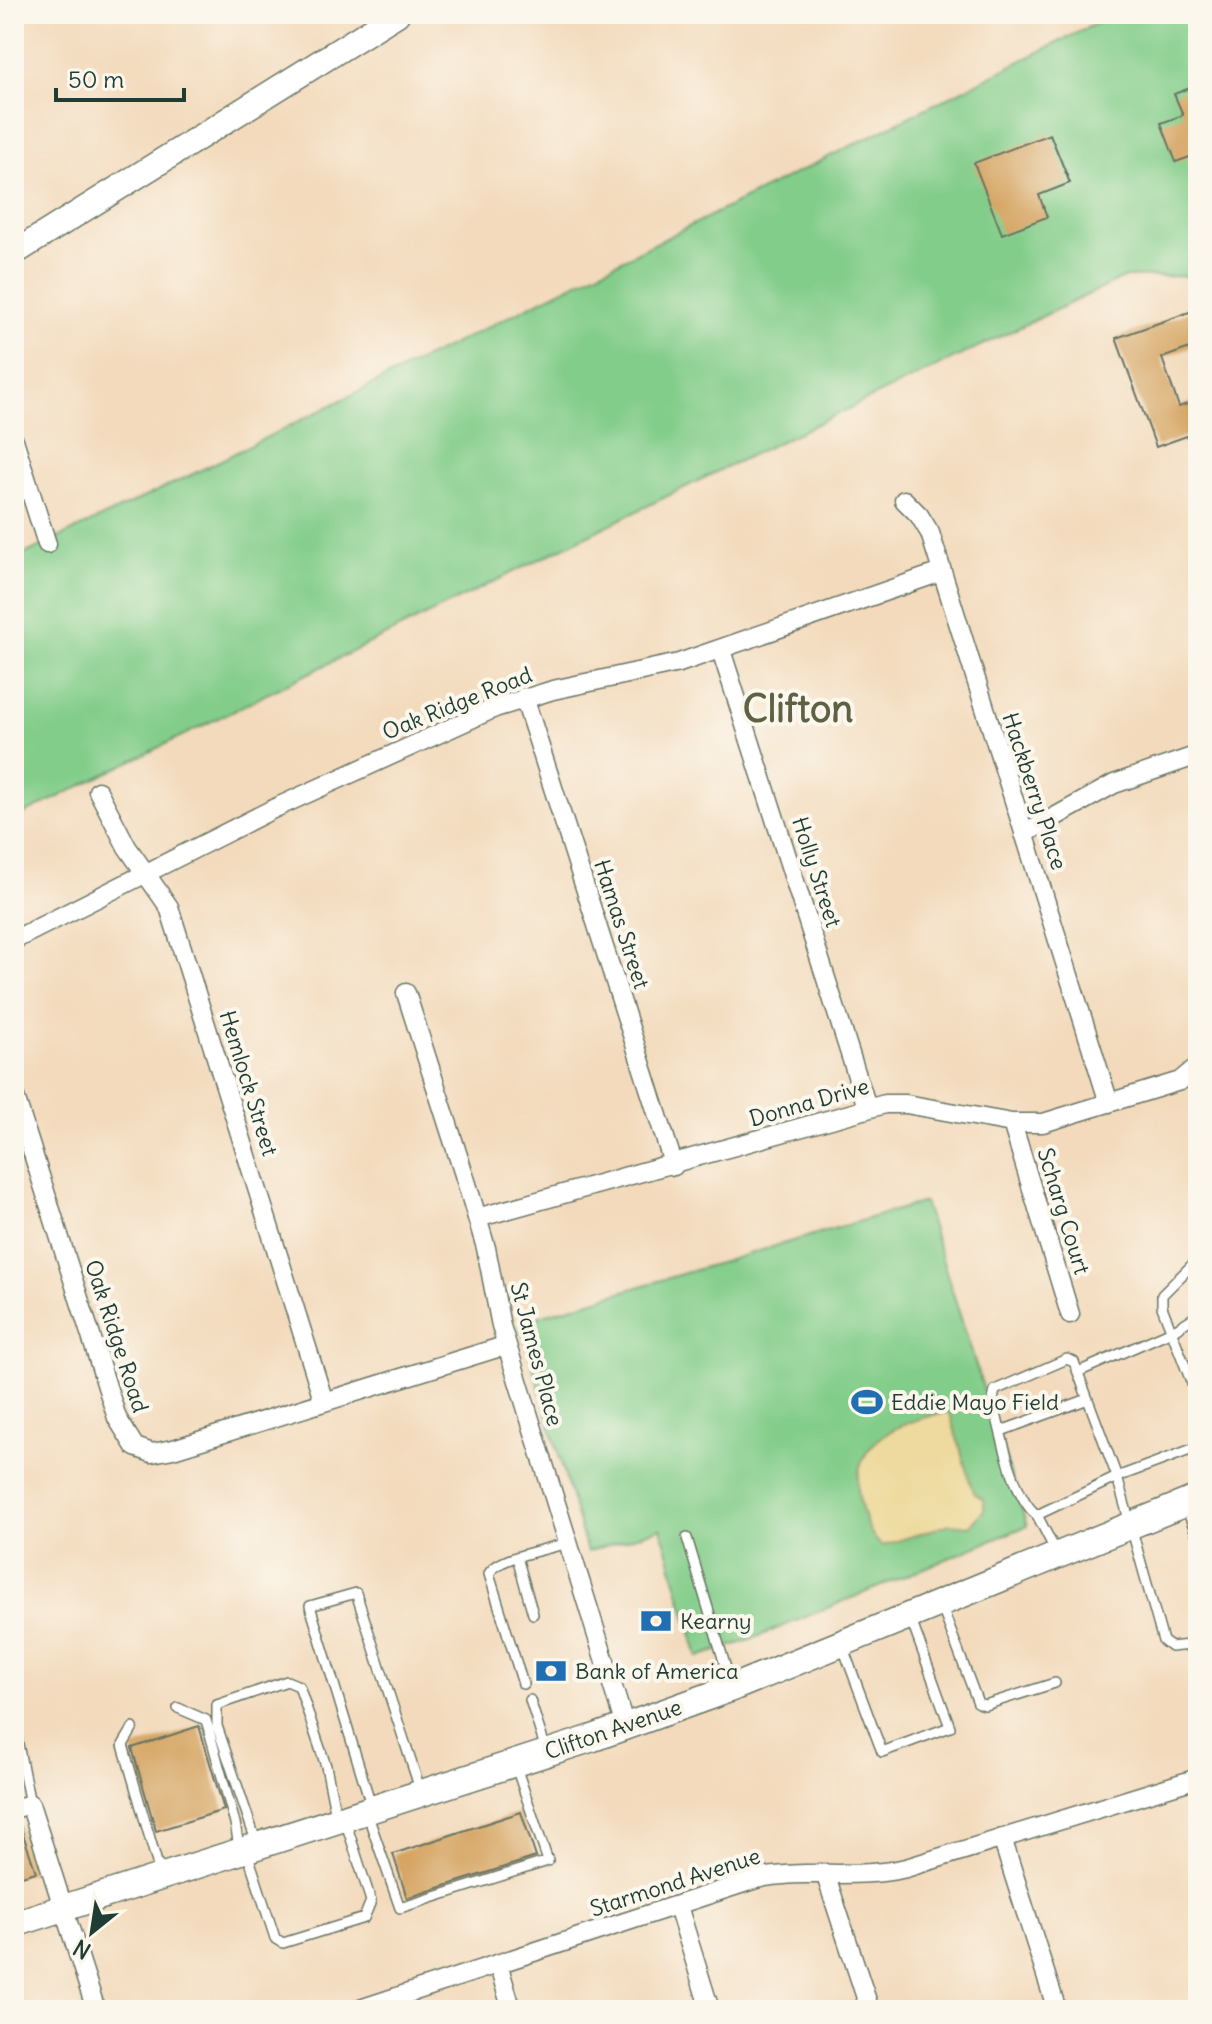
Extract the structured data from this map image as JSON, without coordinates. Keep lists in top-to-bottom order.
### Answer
{
  "streets": {
    "main road": ["Clifton Avenue"],
    "street": [
      "Oak Ridge Road",
      "Hackberry Place",
      "Holly Street",
      "Hamas Street",
      "Hemlock Street",
      "Donna Drive",
      "Scharg Court",
      "St James Place",
      "Starmond Avenue"
    ]
  },
  "crossings": [
    ["Oak Ridge Road", "Hackberry Place"],
    ["Oak Ridge Road", "Holly Street"],
    ["Oak Ridge Road", "Hamas Street"],
    ["Oak Ridge Road", "Hemlock Street"],
    ["Oak Ridge Road", "St James Place"],
    ["Hackberry Place", "Donna Drive"],
    ["Holly Street", "Donna Drive"],
    ["Hamas Street", "Donna Drive"],
    ["Donna Drive", "Scharg Court"],
    ["Donna Drive", "St James Place"],
    ["St James Place", "Clifton Avenue"]
  ],
  "districts": ["Clifton"],
  "places": {
    "sports": ["Eddie Mayo Field"],
    "bank": ["Kearny", "Bank of America"]
  },
  "scale_bar": "50 m",
  "north": "bottom left"
}
